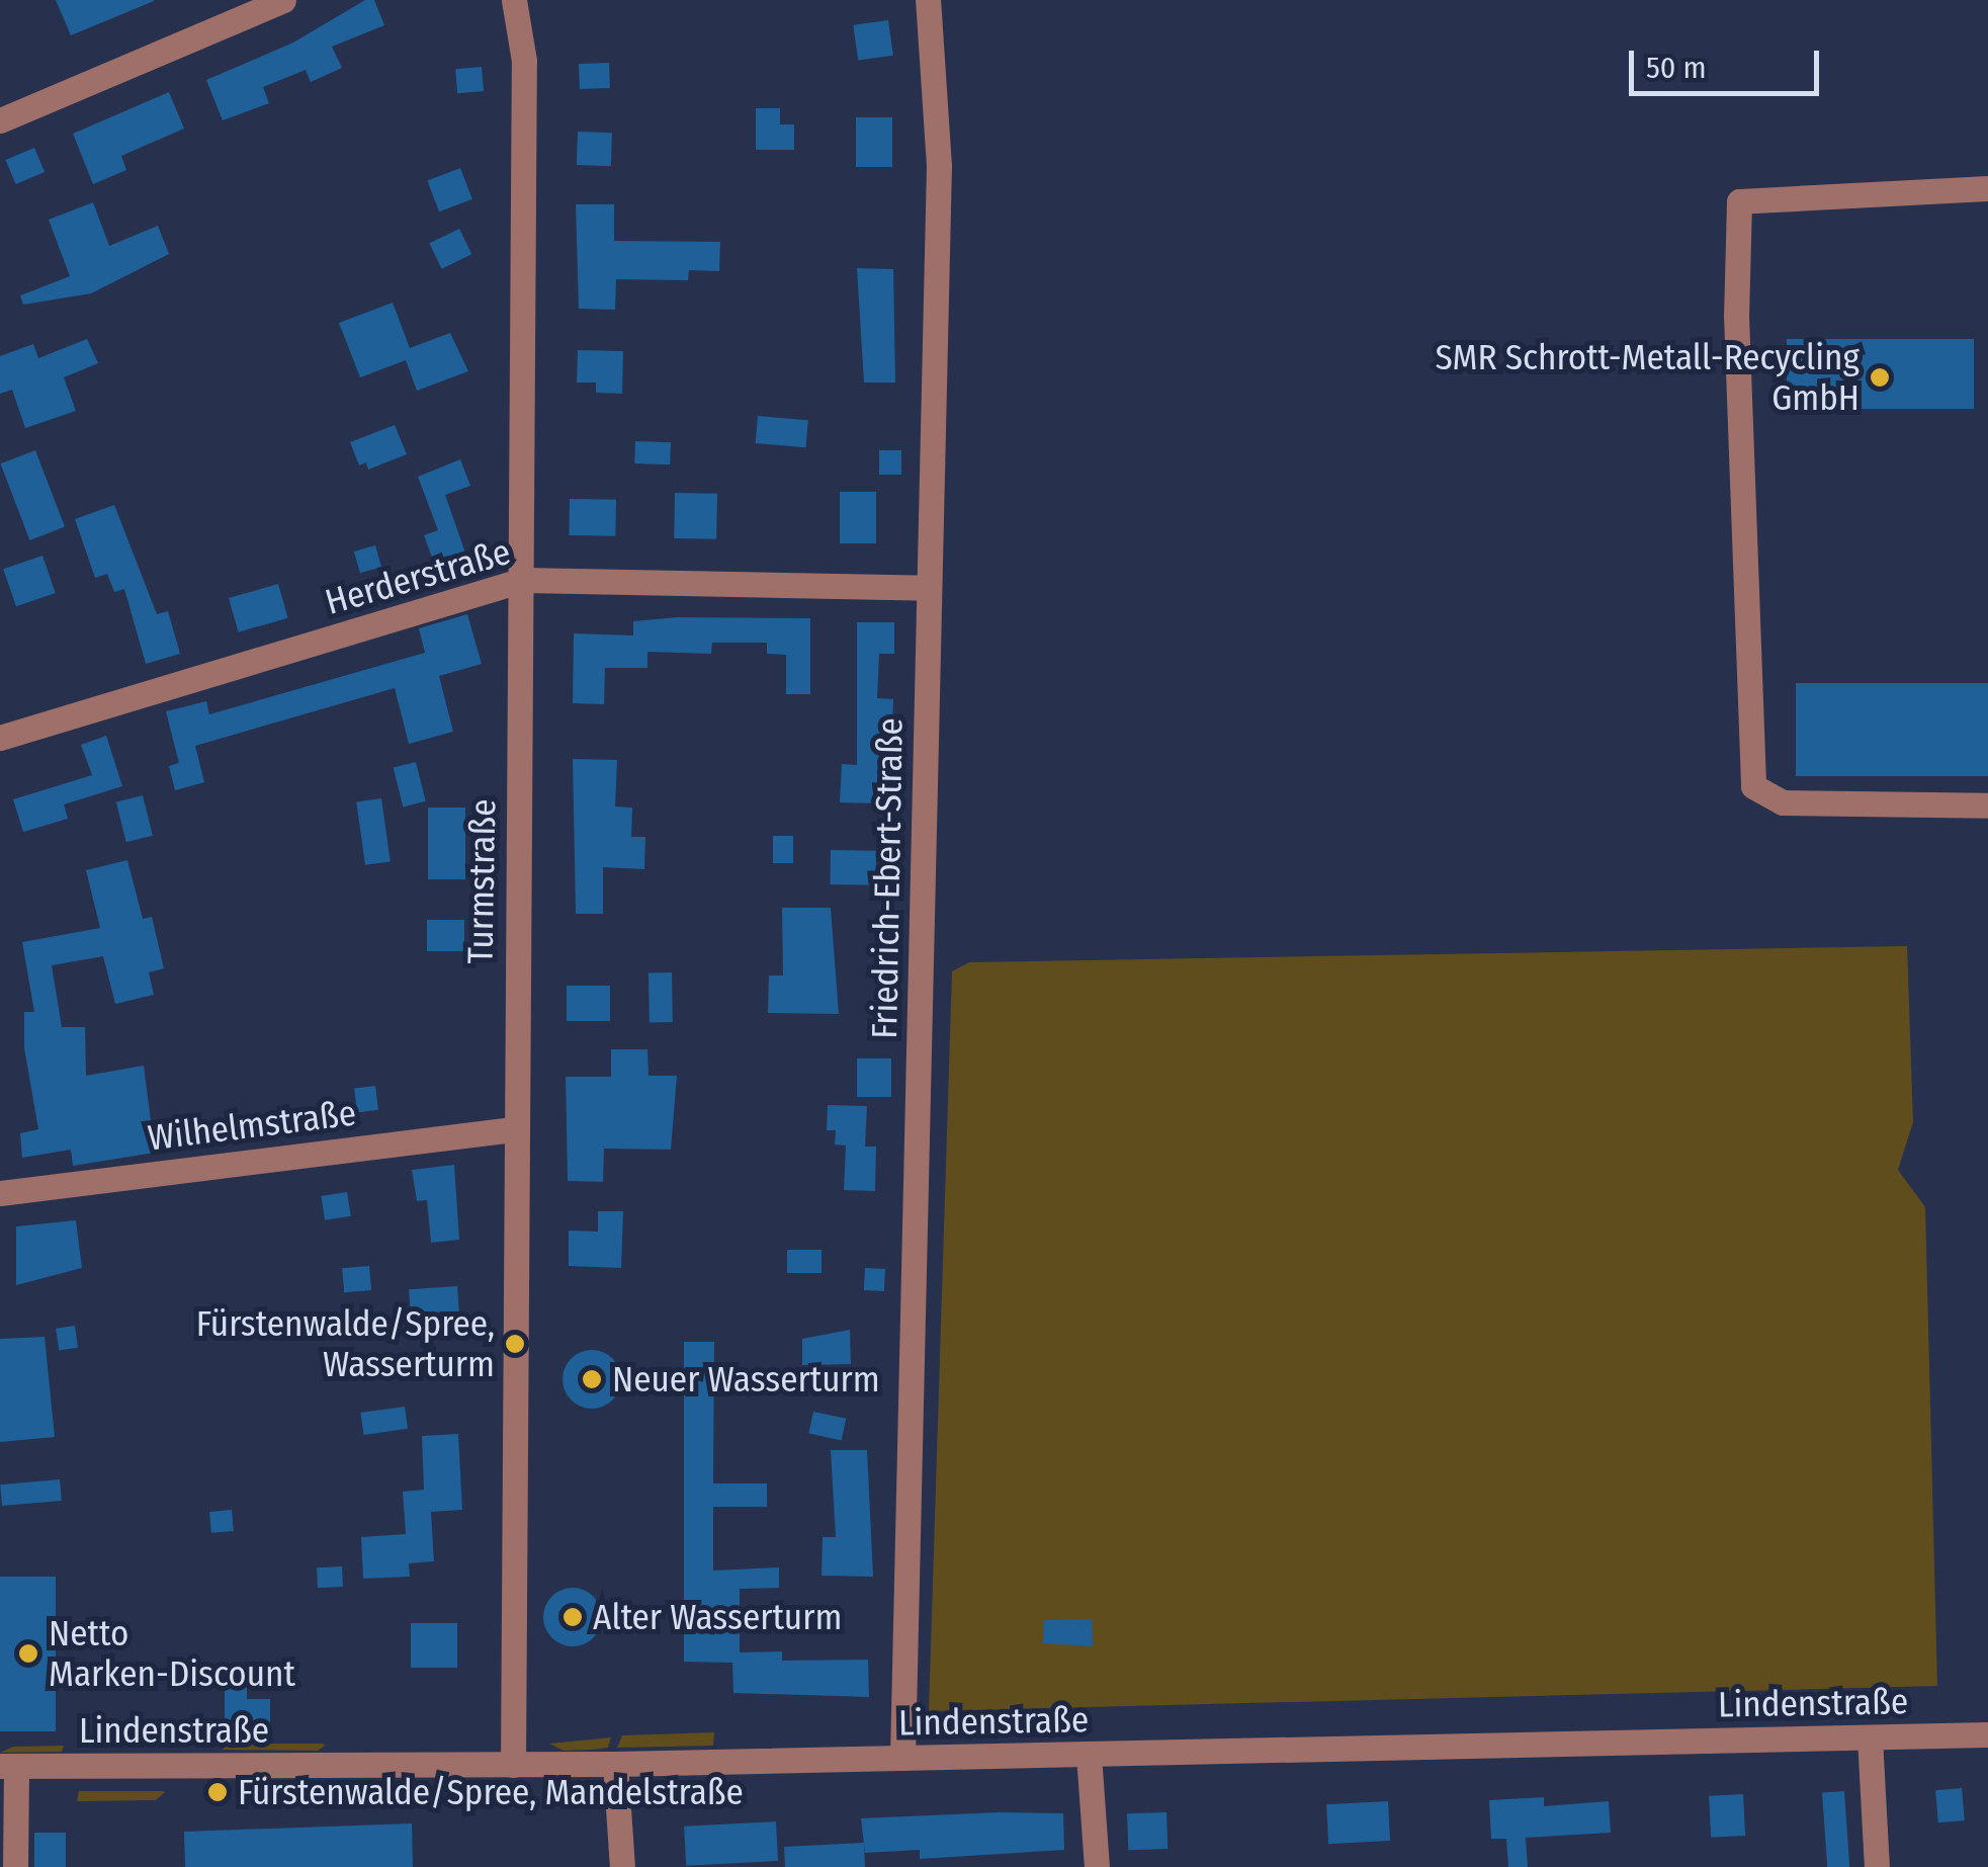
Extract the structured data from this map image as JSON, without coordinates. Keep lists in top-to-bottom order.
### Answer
{
  "streets": {
    "street": [
      "Herderstraße",
      "Friedrich-Ebert-Straße",
      "Turmstraße",
      "Wilhelmstraße",
      "Lindenstraße"
    ]
  },
  "crossings": [
    ["Herderstraße", "Friedrich-Ebert-Straße"],
    ["Herderstraße", "Turmstraße"],
    ["Friedrich-Ebert-Straße", "Lindenstraße"],
    ["Turmstraße", "Wilhelmstraße"],
    ["Turmstraße", "Lindenstraße"]
  ],
  "places": [
    "SMR Schrott-Metall-Recycling GmbH",
    "Fürstenwalde/Spree, Wasserturm",
    "Neuer Wasserturm",
    "Alter Wasserturm",
    "Netto Marken-Discount",
    "Fürstenwalde/Spree, Mandelstraße"
  ],
  "scale_bar": "50 m"
}
